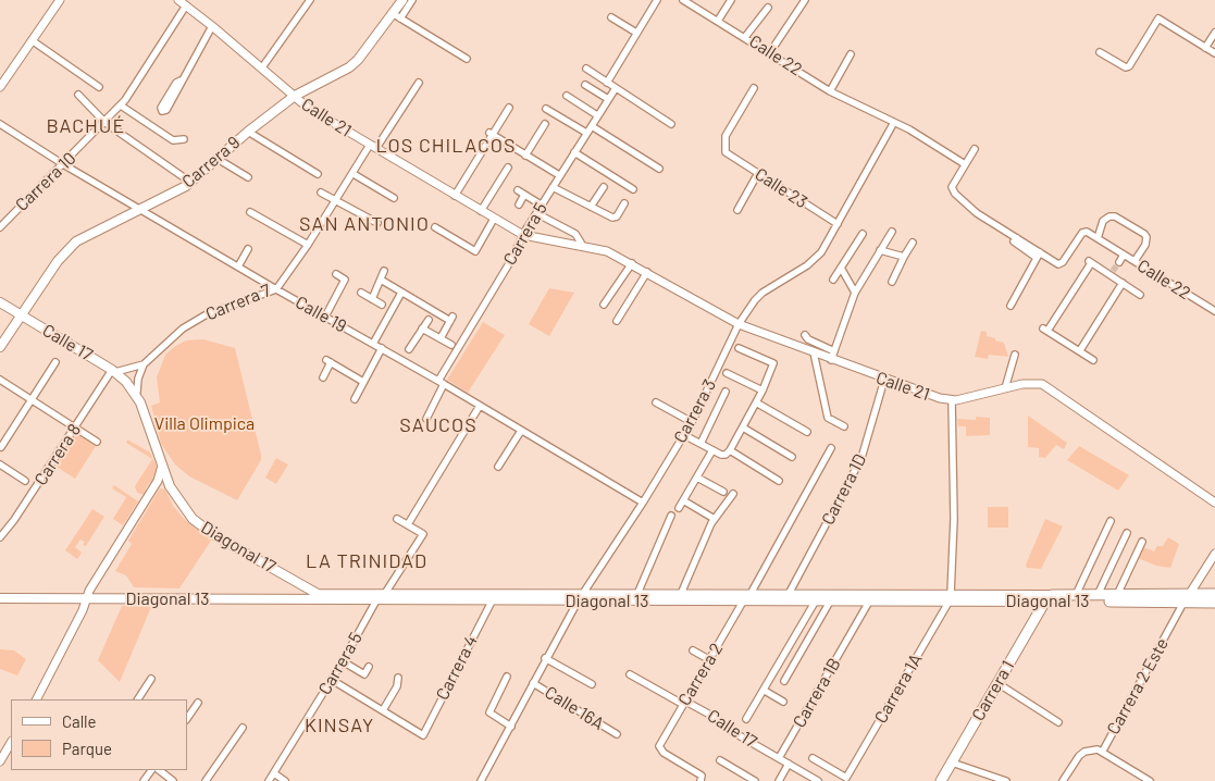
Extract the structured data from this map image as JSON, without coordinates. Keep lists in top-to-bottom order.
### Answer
{
  "streets": {
    "main road": [
      "Carrera 9",
      "Calle 17",
      "Diagonal 17",
      "Diagonal 13",
      "Carrera 1"
    ],
    "street": [
      "Calle 22",
      "Calle 21",
      "Carrera 10",
      "Calle 23",
      "Carrera 5",
      "Carrera 7",
      "Calle 19",
      "Carrera 3",
      "Carrera 8",
      "Carrera 1D",
      "Carrera 4",
      "Carrera 2",
      "Carrera 2 Este",
      "Carrera 1A",
      "Carrera 1B",
      "Calle 16A"
    ]
  },
  "crossings": [
    ["Calle 21", "Carrera 9"],
    ["Calle 21", "Carrera 10"],
    ["Calle 21", "Carrera 5"],
    ["Calle 21", "Carrera 7"],
    ["Calle 21", "Carrera 3"],
    ["Calle 21", "Carrera 1D"],
    ["Calle 21", "Carrera 1A"],
    ["Carrera 9", "Calle 19"],
    ["Carrera 9", "Calle 17"],
    ["Carrera 10", "Calle 19"],
    ["Calle 23", "Carrera 3"],
    ["Carrera 5", "Calle 19"],
    ["Carrera 5", "Diagonal 13"],
    ["Carrera 7", "Calle 19"],
    ["Carrera 7", "Calle 17"],
    ["Carrera 7", "Carrera 8"],
    ["Calle 19", "Carrera 3"],
    ["Calle 17", "Carrera 8"],
    ["Calle 17", "Diagonal 17"],
    ["Calle 17", "Carrera 2"],
    ["Calle 17", "Carrera 1B"],
    ["Carrera 3", "Diagonal 13"],
    ["Carrera 3", "Calle 16A"],
    ["Carrera 1D", "Diagonal 13"],
    ["Diagonal 17", "Diagonal 13"],
    ["Diagonal 13", "Carrera 4"],
    ["Diagonal 13", "Carrera 2"],
    ["Diagonal 13", "Carrera 2 Este"],
    ["Diagonal 13", "Carrera 1A"],
    ["Diagonal 13", "Carrera 1"],
    ["Diagonal 13", "Carrera 1B"]
  ],
  "districts": [
    "BACHUÉ",
    "LOS CHILACOS",
    "SAN ANTONIO",
    "SAUCOS",
    "LA TRINIDAD",
    "KINSAY"
  ],
  "parks": ["Villa Olimpica"],
  "legend": ["Calle", "Parque"]
}
